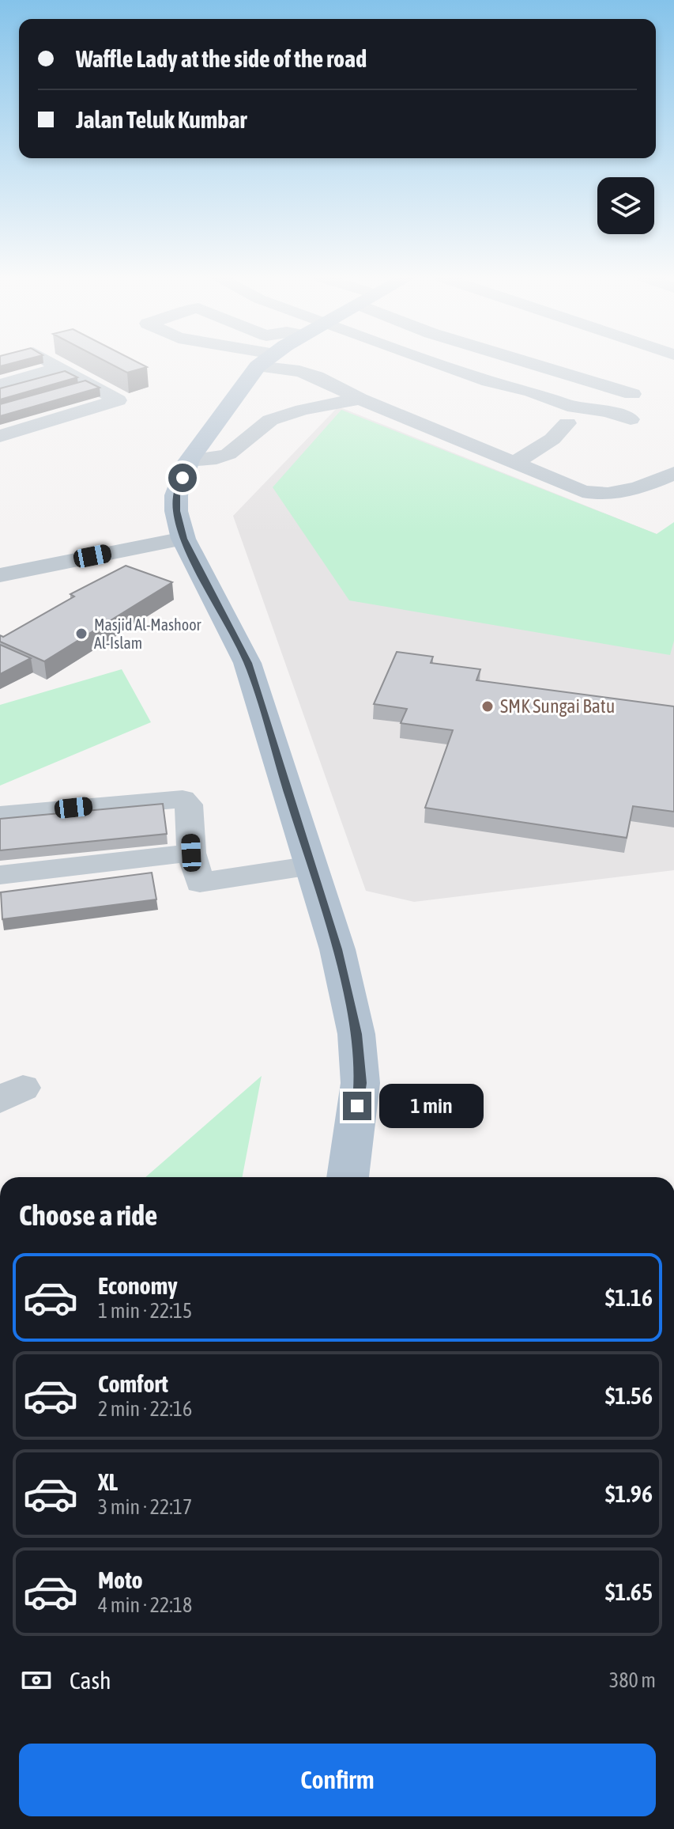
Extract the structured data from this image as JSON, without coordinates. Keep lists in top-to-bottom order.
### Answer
{
  "places": ["Masjid Al-Mashoor Al-Islam", "SMK Sungai Batu"],
  "page": {
    "banner": ["Waffle Lady at the side of the road", "Jalan Teluk Kumbar"],
    "bubble": "1 min",
    "heading": "Choose a ride",
    "list": [
      {
        "name": "Economy",
        "note": "1 min · 22:15",
        "value": "$1.16"
      },
      {
        "name": "Comfort",
        "note": "2 min · 22:16",
        "value": "$1.56"
      },
      {
        "name": "XL",
        "note": "3 min · 22:17",
        "value": "$1.96"
      },
      {
        "name": "Moto",
        "note": "4 min · 22:18",
        "value": "$1.65"
      }
    ],
    "pay": ["Cash", "380 m"],
    "buttons": "Confirm"
  }
}
